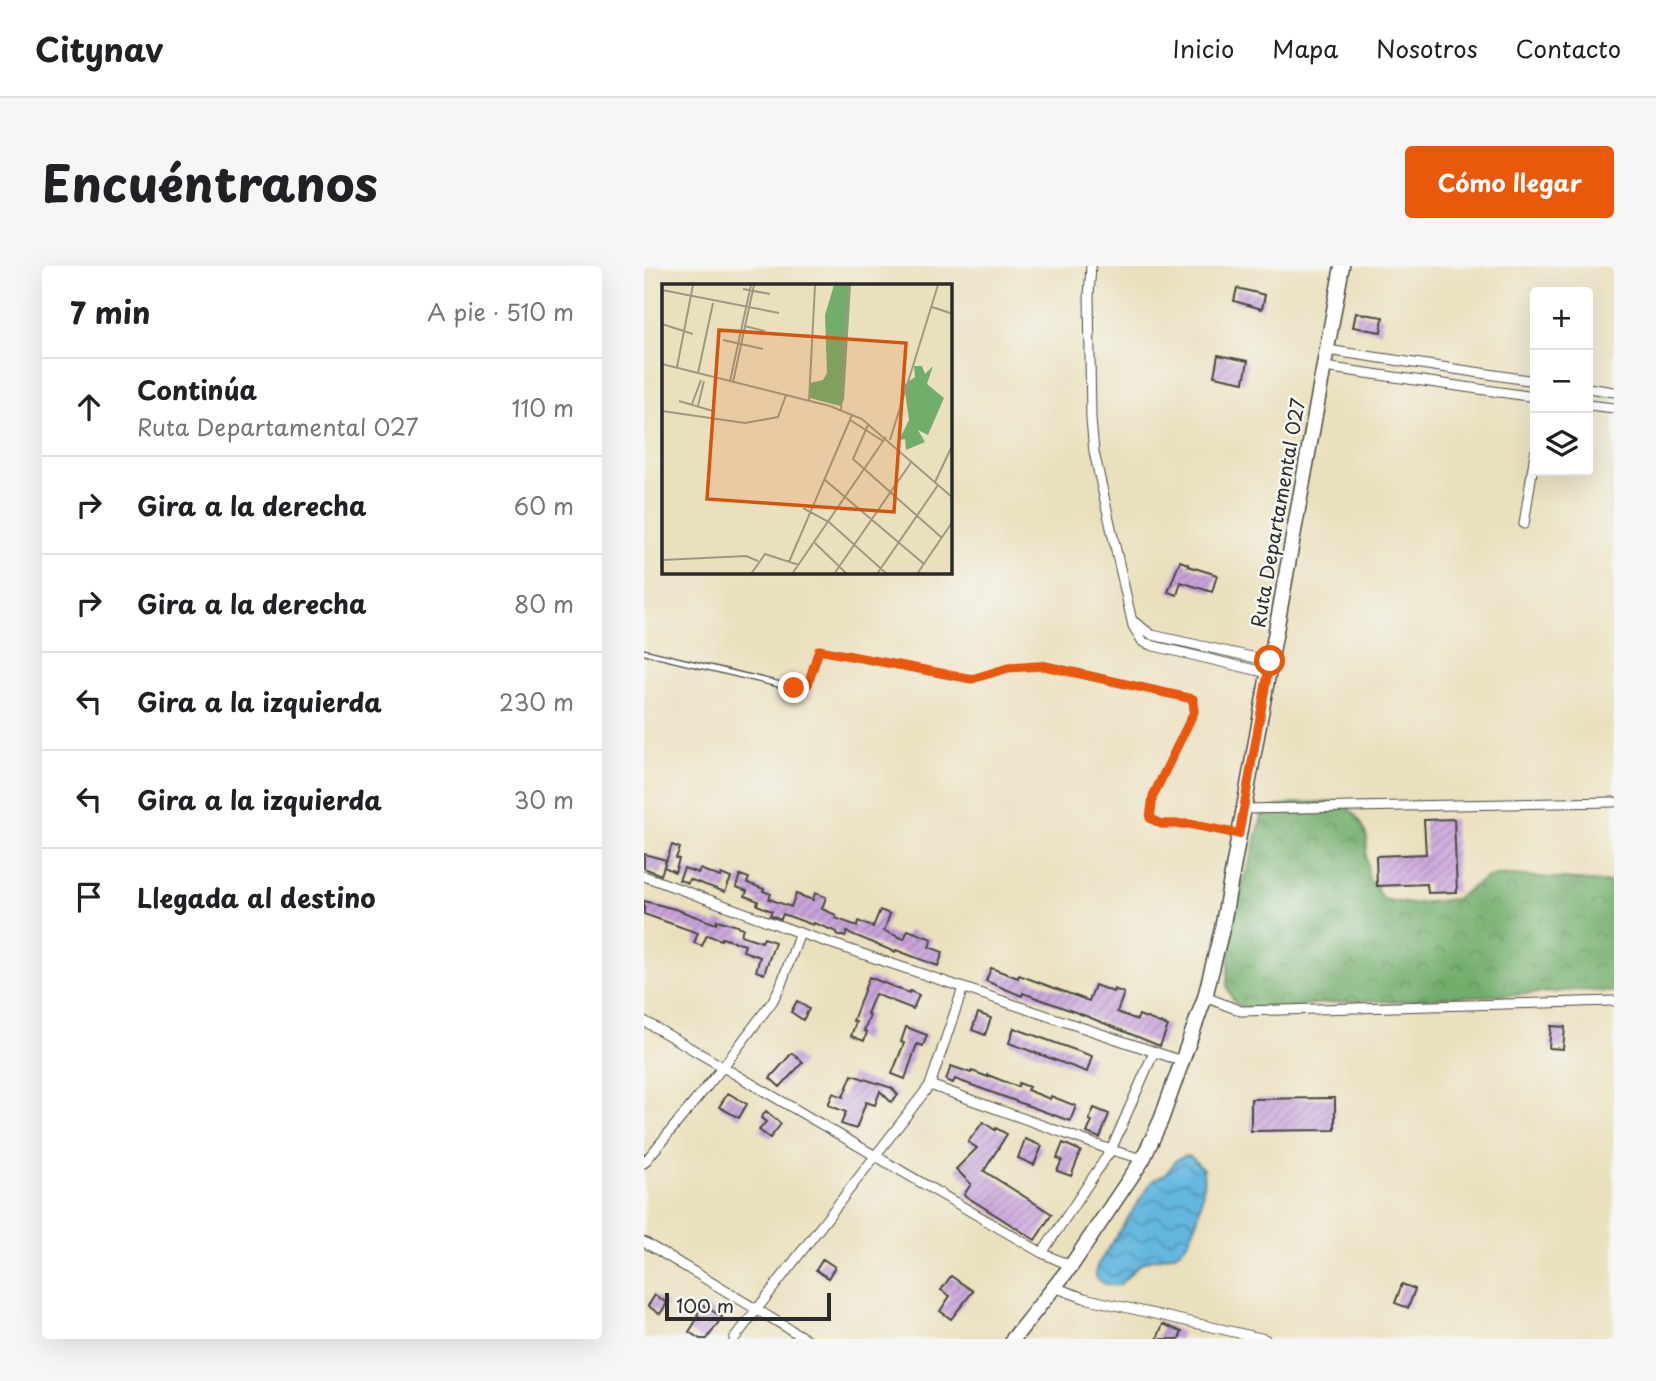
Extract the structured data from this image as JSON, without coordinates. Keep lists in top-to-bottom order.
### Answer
{
  "streets": {
    "main road": ["Ruta Departamental 027"]
  },
  "scale_bar": "100 m",
  "page": {
    "header": "Citynav",
    "nav": [
      "Inicio",
      "Mapa",
      "Nosotros",
      "Contacto"
    ],
    "title": "Encuéntranos",
    "buttons": "Cómo llegar",
    "heading": ["7 min", "A pie · 510 m"],
    "map_buttons": ["+", "−"],
    "list": [
      ["Continúa", "Ruta Departamental 027", "110 m"],
      ["Gira a la derecha", "60 m"],
      ["Gira a la derecha", "80 m"],
      ["Gira a la izquierda", "230 m"],
      ["Gira a la izquierda", "30 m"],
      "Llegada al destino"
    ],
    "scale": "100 m"
  }
}
